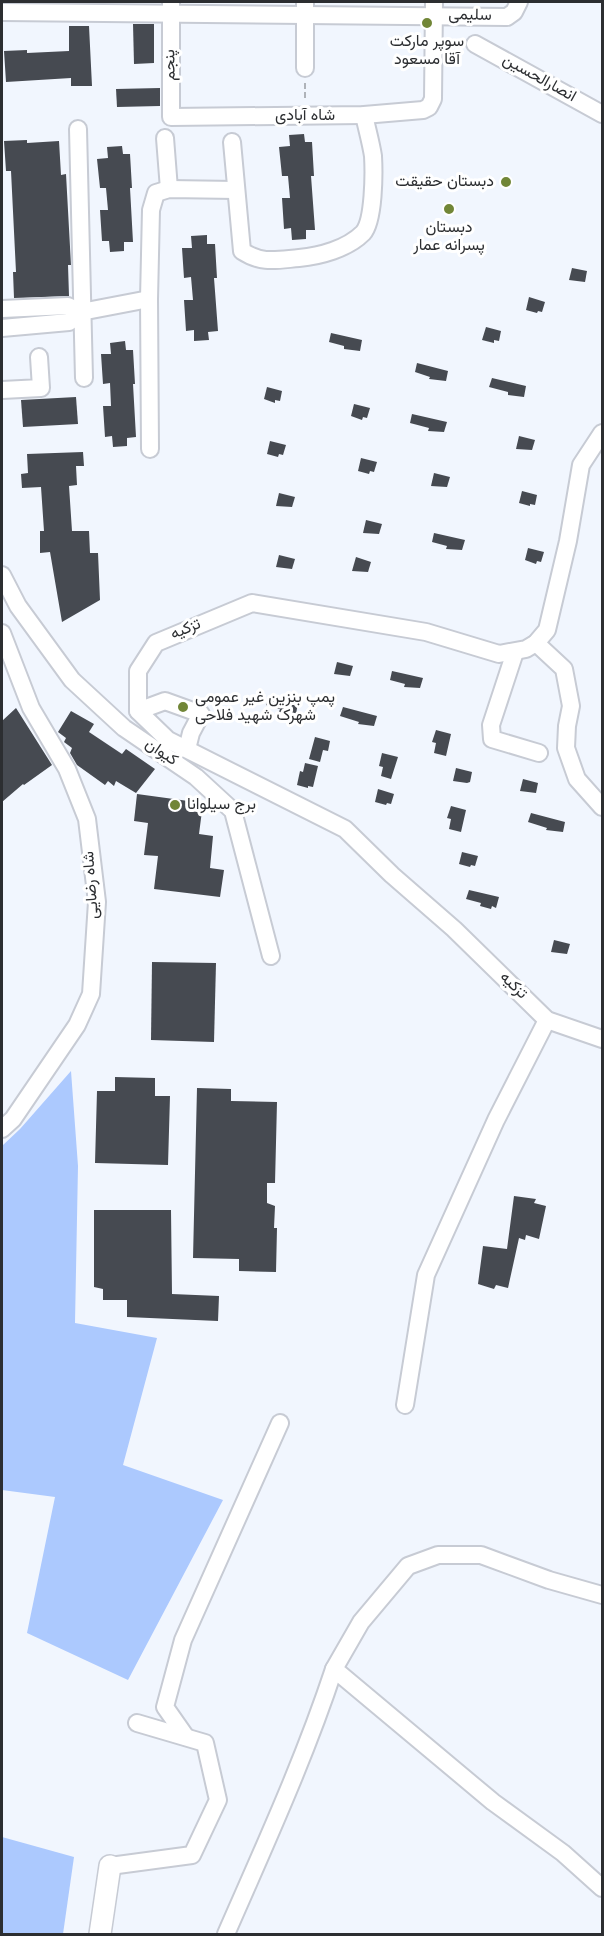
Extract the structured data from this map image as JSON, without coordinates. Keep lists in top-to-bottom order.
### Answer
{
  "streets": {
    "street": [
      "سلیمی",
      "پنجم",
      "انصارالحسین",
      "شاه آبادی",
      "تزکیه",
      "کیوان",
      "شاه رضایی"
    ]
  },
  "crossings": [
    ["سلیمی", "پنجم"],
    ["سلیمی", "شاه آبادی"],
    ["پنجم", "شاه آبادی"]
  ],
  "places": [
    "سوپر مارکت آقا مسعود",
    "دبستان حقیقت",
    "دبستان پسرانه عمار",
    "پمپ بنزین غیر عمومی شهرک شهید فلاحی",
    "برج سیلوانا"
  ]
}
